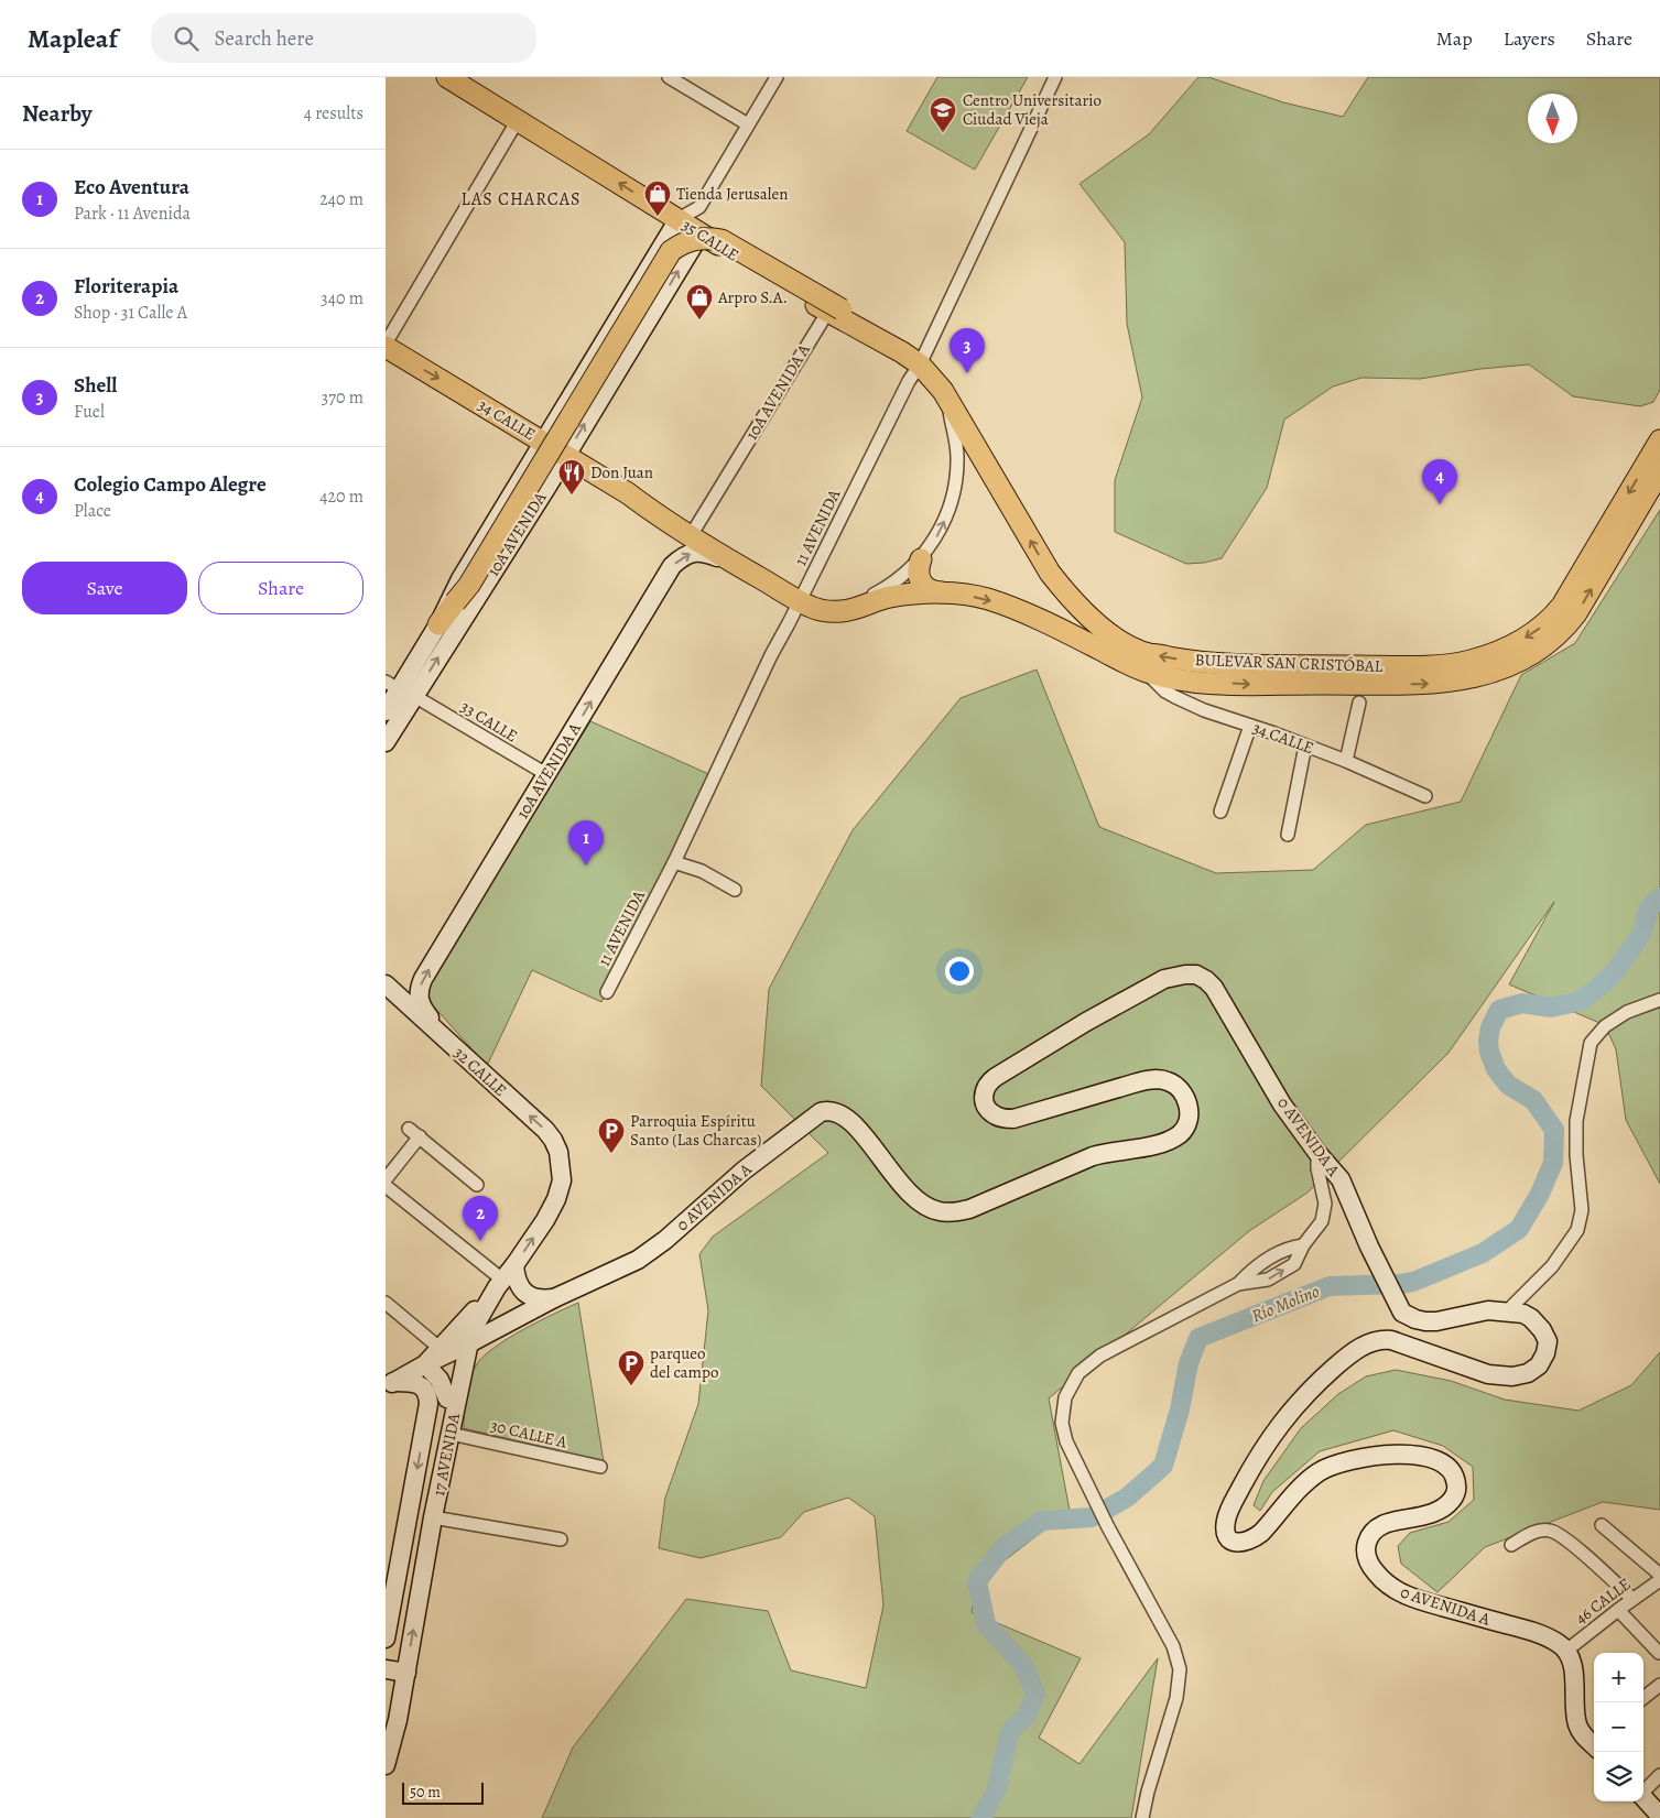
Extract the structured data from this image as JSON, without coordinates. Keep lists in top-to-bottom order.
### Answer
{
  "streets": {
    "main road": ["35 CALLE", "34 CALLE", "BULEVAR SAN CRISTÓBAL"],
    "street": [
      "10A AVENIDA A",
      "11 AVENIDA",
      "10A AVENIDA",
      "33 CALLE",
      "32 CALLE",
      "0 AVENIDA A",
      "30 CALLE A",
      "17 AVENIDA",
      "46 CALLE"
    ]
  },
  "crossings": [
    ["35 CALLE", "10A AVENIDA A"],
    ["35 CALLE", "10A AVENIDA"],
    ["35 CALLE", "BULEVAR SAN CRISTÓBAL"],
    ["10A AVENIDA A", "34 CALLE"],
    ["10A AVENIDA A", "BULEVAR SAN CRISTÓBAL"],
    ["10A AVENIDA A", "33 CALLE"],
    ["10A AVENIDA A", "32 CALLE"],
    ["34 CALLE", "11 AVENIDA"],
    ["34 CALLE", "10A AVENIDA"],
    ["34 CALLE", "BULEVAR SAN CRISTÓBAL"],
    ["11 AVENIDA", "BULEVAR SAN CRISTÓBAL"],
    ["10A AVENIDA", "33 CALLE"],
    ["32 CALLE", "17 AVENIDA"],
    ["0 AVENIDA A", "17 AVENIDA"],
    ["0 AVENIDA A", "46 CALLE"],
    ["30 CALLE A", "17 AVENIDA"]
  ],
  "one_way": ["35 CALLE", "10A AVENIDA A"],
  "districts": ["LAS CHARCAS"],
  "water": ["Río Molino"],
  "places": {
    "school or university": ["Centro Universitario Ciudad Vieja"],
    "shop": ["Tienda Jerusalen", "Arpro S.A."],
    "restaurant": ["Don Juan"],
    "parking": ["Parroquia Espíritu Santo (Las Charcas)", "parqueo del campo"]
  },
  "scale_bar": "50 m",
  "north": "bottom",
  "page": {
    "header": "Mapleaf",
    "search": "Search here",
    "nav": ["Map", "Layers", "Share"],
    "heading": ["Nearby", "4 results"],
    "list": [
      {
        "mark": "1",
        "name": "Eco Aventura",
        "note": "Park · 11 Avenida",
        "value": "240 m"
      },
      {
        "mark": "2",
        "name": "Floriterapia",
        "note": "Shop · 31 Calle A",
        "value": "340 m"
      },
      {
        "mark": "3",
        "name": "Shell",
        "note": "Fuel",
        "value": "370 m"
      },
      {
        "mark": "4",
        "name": "Colegio Campo Alegre",
        "note": "Place",
        "value": "420 m"
      }
    ],
    "pins": [
      "3",
      "4",
      "1",
      "2"
    ],
    "buttons": ["Save", "Share"],
    "map_buttons": ["+", "−"],
    "scale": "50 m"
  }
}
